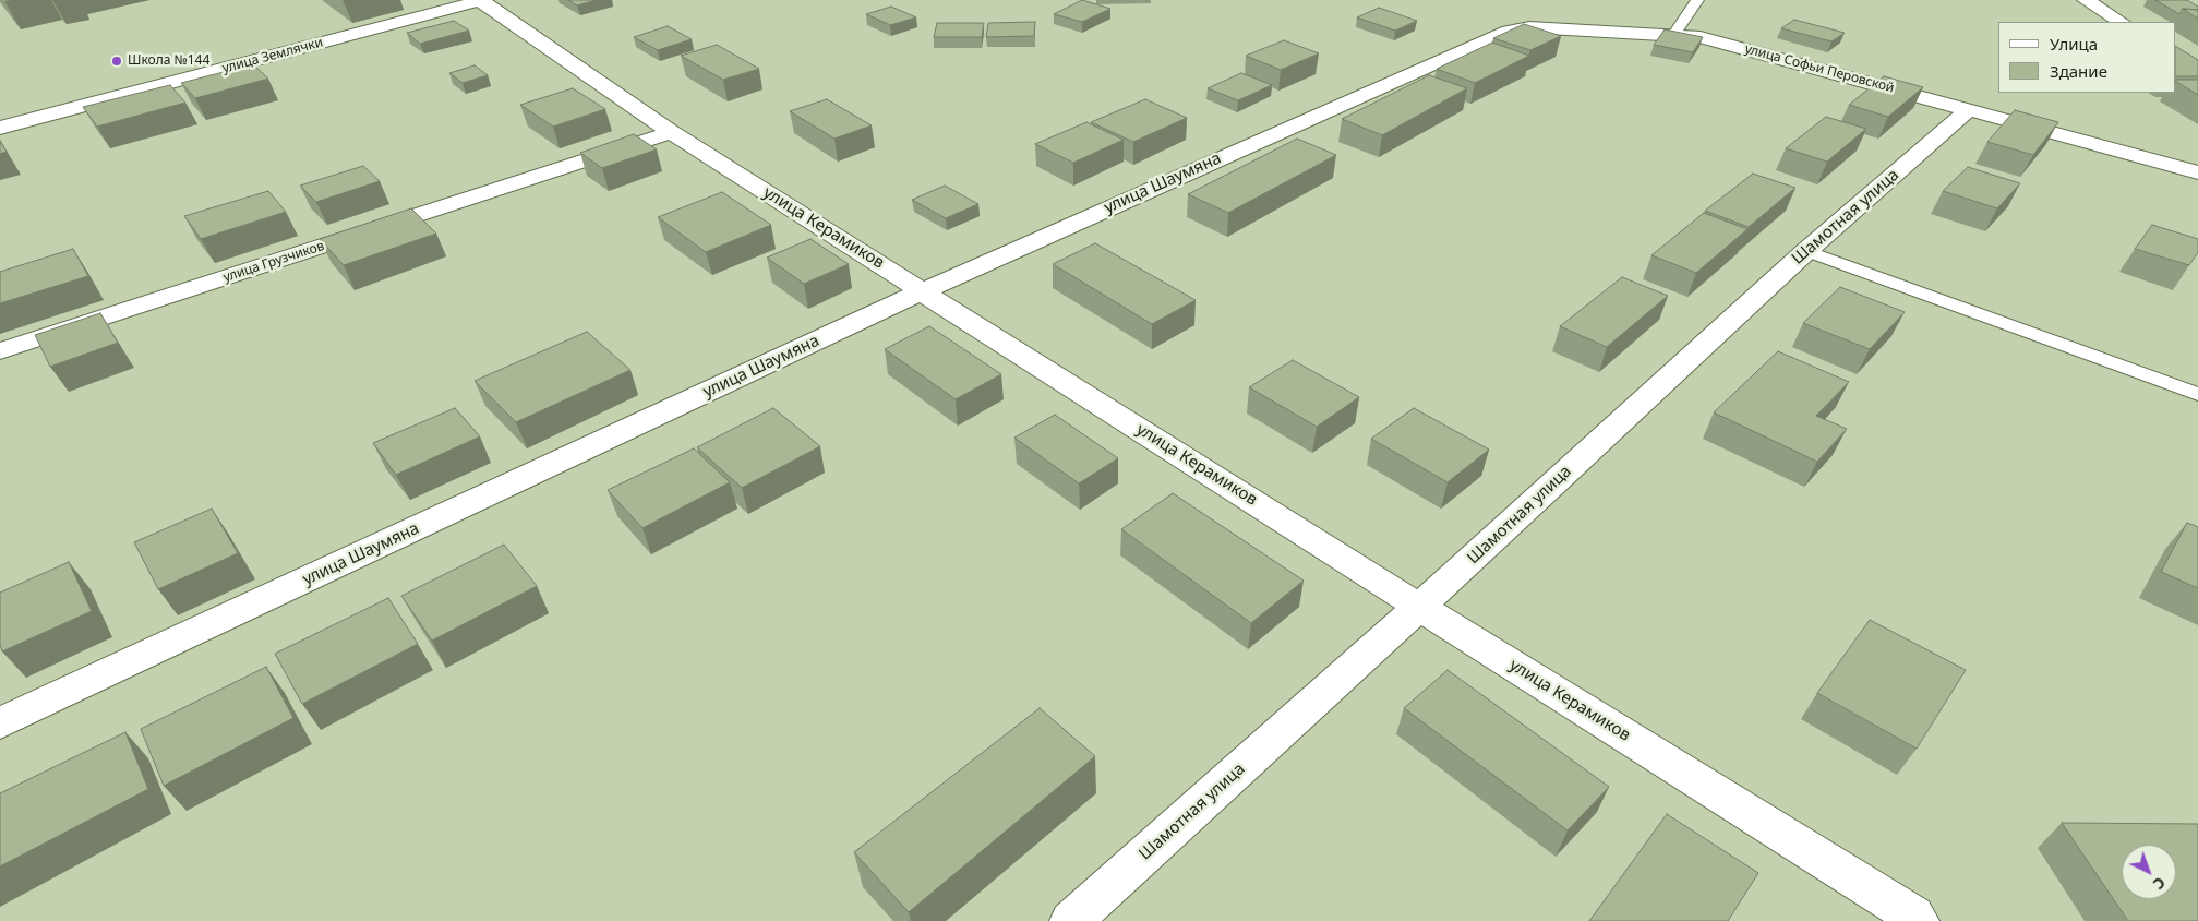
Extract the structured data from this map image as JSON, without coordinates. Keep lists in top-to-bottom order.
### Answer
{
  "streets": {
    "street": [
      "улица Землячки",
      "улица Софьи Перовской",
      "улица Шаумяна",
      "Шамотная улица",
      "улица Керамиков",
      "улица Грузчиков"
    ]
  },
  "crossings": [
    ["улица Землячки", "улица Керамиков"],
    ["улица Софьи Перовской", "улица Шаумяна"],
    ["улица Софьи Перовской", "Шамотная улица"],
    ["улица Шаумяна", "улица Керамиков"],
    ["Шамотная улица", "улица Керамиков"],
    ["улица Керамиков", "улица Грузчиков"]
  ],
  "places": ["Школа №144"],
  "legend": ["Улица", "Здание"],
  "north": "bottom right"
}
